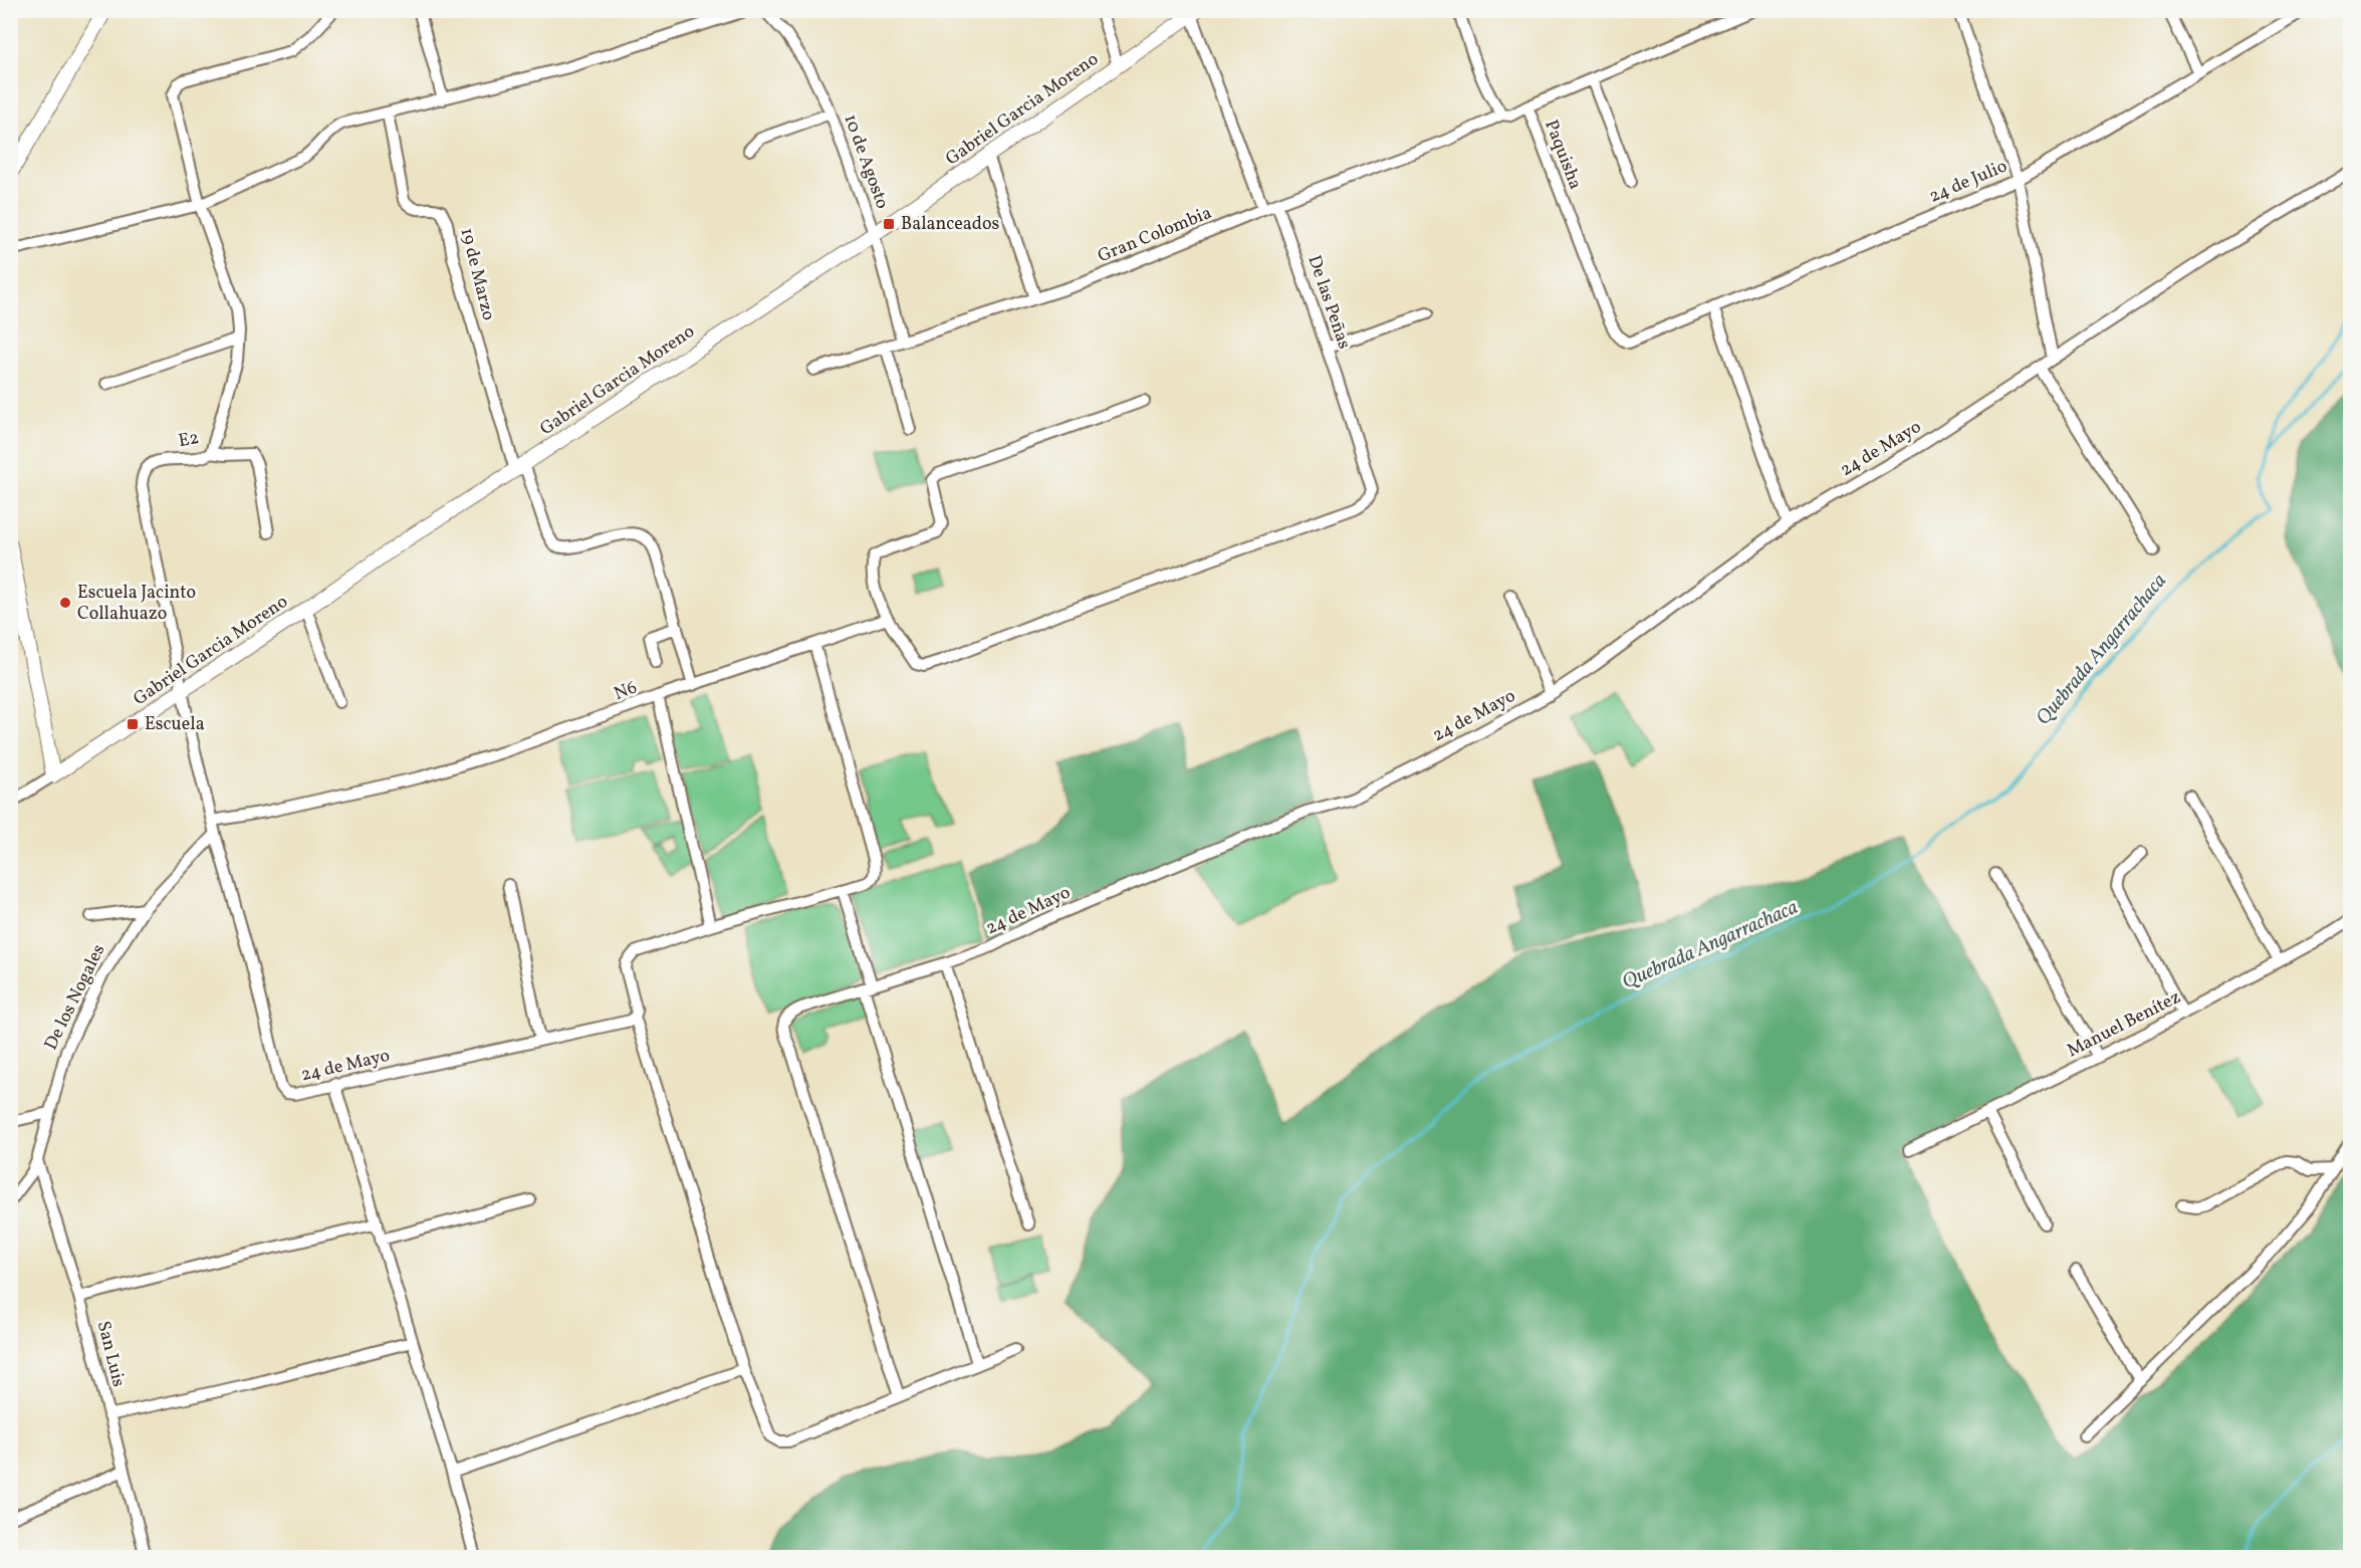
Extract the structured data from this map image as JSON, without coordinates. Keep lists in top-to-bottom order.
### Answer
{
  "streets": {
    "street": [
      "Gabriel Garcia Moreno",
      "Paquisha",
      "10 de Agosto",
      "24 de Julio",
      "Gran Colombia",
      "19 de Marzo",
      "De las Peñas",
      "E2",
      "24 de Mayo",
      "N6",
      "De los Nogales",
      "Manuel Benítez",
      "San Luis"
    ]
  },
  "crossings": [
    ["Gabriel Garcia Moreno", "10 de Agosto"],
    ["Gabriel Garcia Moreno", "19 de Marzo"],
    ["Gabriel Garcia Moreno", "E2"],
    ["Gabriel Garcia Moreno", "24 de Mayo"],
    ["Paquisha", "24 de Julio"],
    ["Paquisha", "Gran Colombia"],
    ["10 de Agosto", "Gran Colombia"],
    ["Gran Colombia", "De las Peñas"],
    ["19 de Marzo", "N6"],
    ["De las Peñas", "N6"],
    ["E2", "24 de Mayo"],
    ["24 de Mayo", "N6"],
    ["24 de Mayo", "De los Nogales"],
    ["De los Nogales", "San Luis"]
  ],
  "water": ["Quebrada Angarrachaca"],
  "places": {
    "transit": ["Balanceados", "Escuela"],
    "other": ["Escuela Jacinto Collahuazo"]
  }
}
